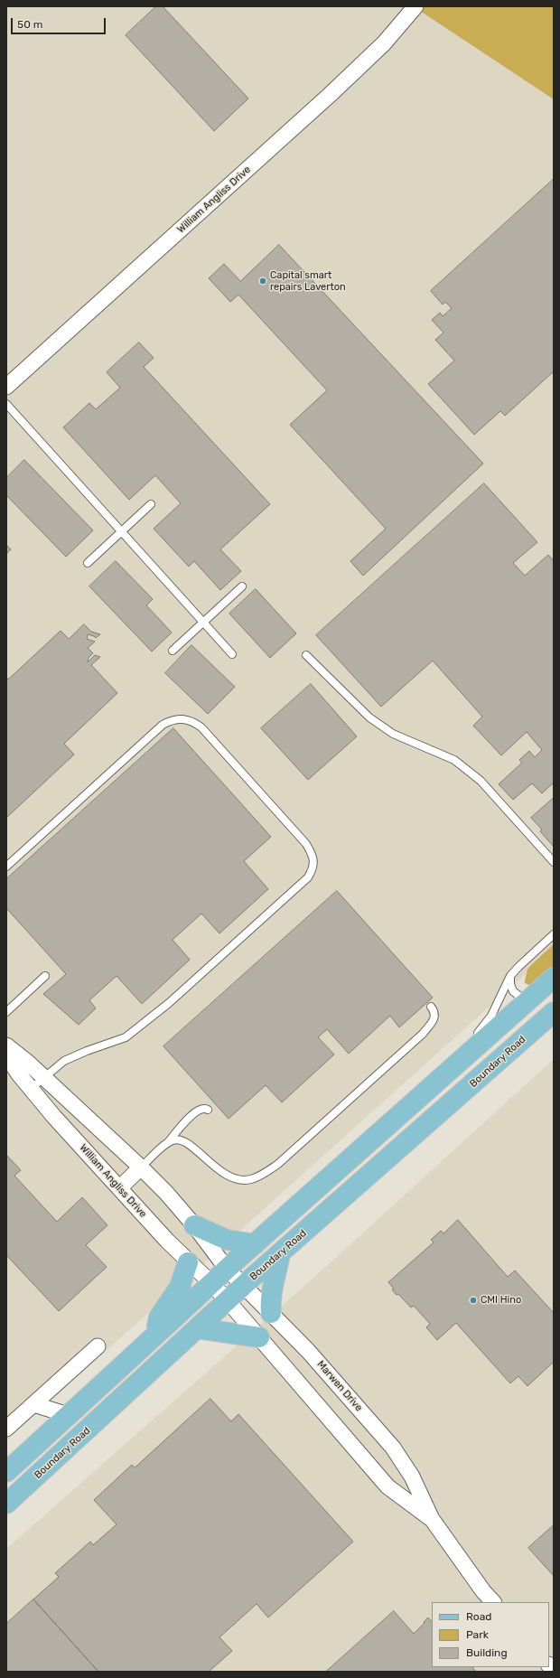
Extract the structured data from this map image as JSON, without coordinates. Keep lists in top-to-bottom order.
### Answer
{
  "streets": {
    "main road": ["Boundary Road"],
    "street": ["William Angliss Drive", "Marwen Drive"]
  },
  "crossings": [
    ["William Angliss Drive", "Boundary Road"],
    ["William Angliss Drive", "Marwen Drive"],
    ["Boundary Road", "Marwen Drive"]
  ],
  "places": ["Capital smart repairs Laverton", "CMI Hino"],
  "legend": ["Road", "Park", "Building"],
  "scale_bar": "50 m"
}
